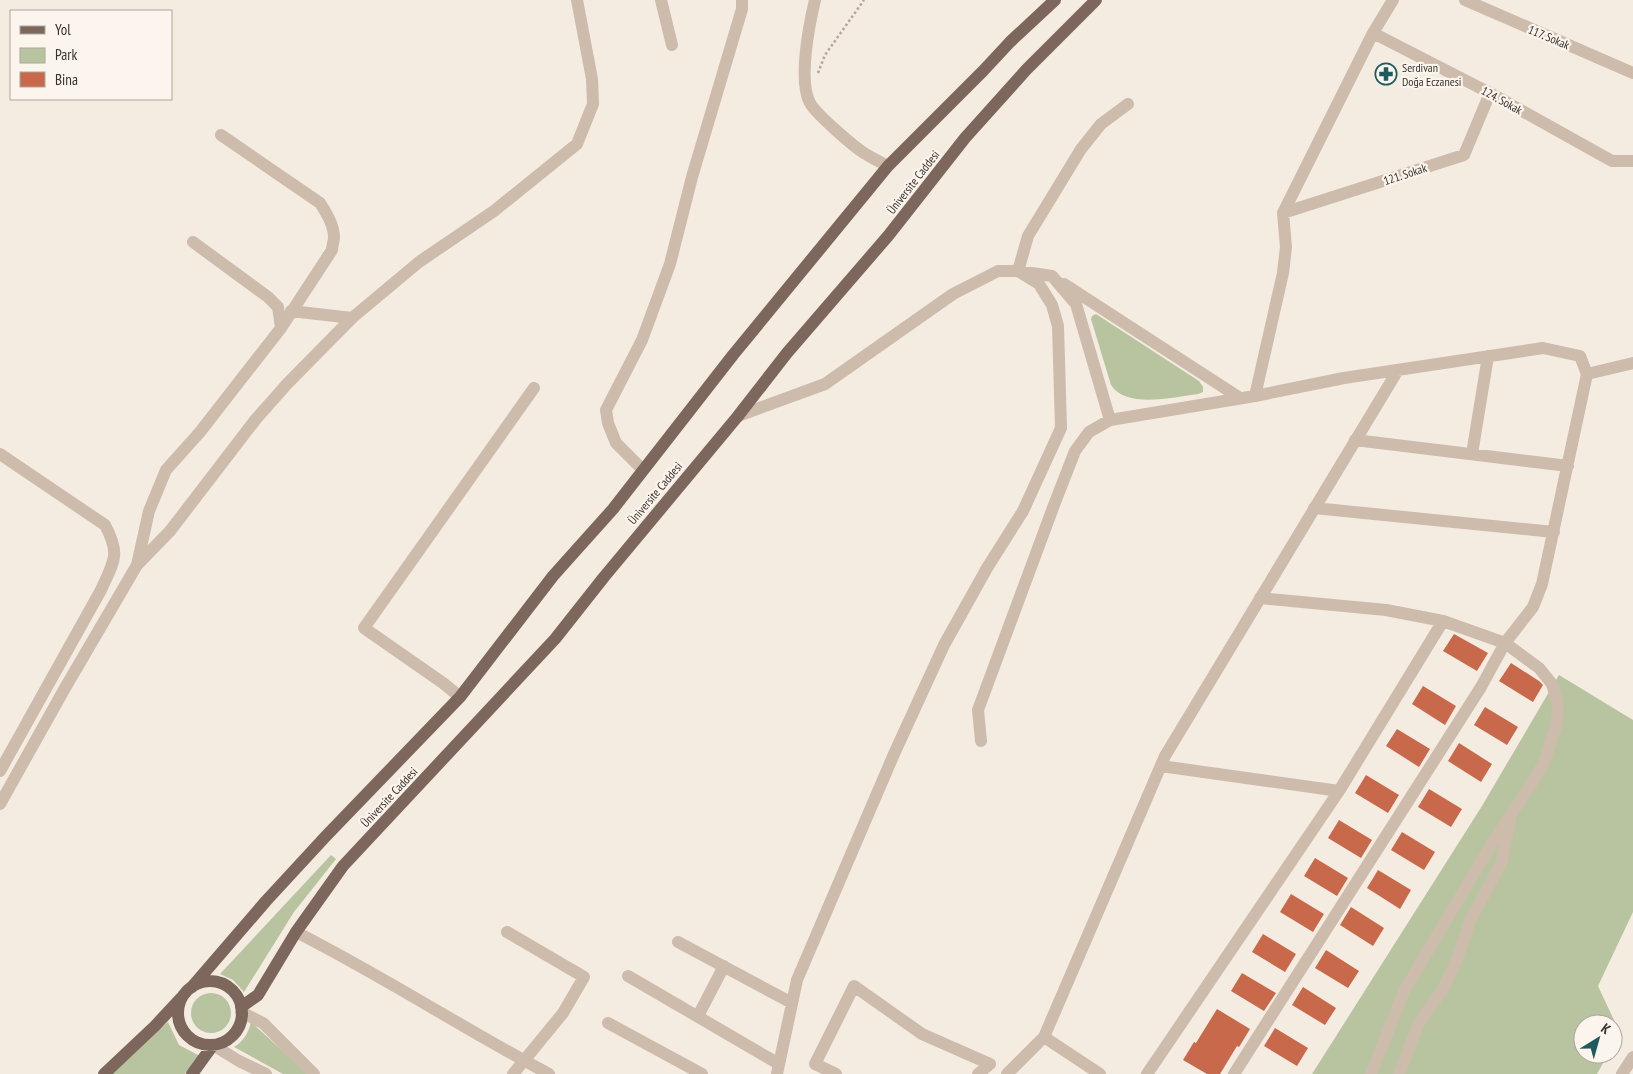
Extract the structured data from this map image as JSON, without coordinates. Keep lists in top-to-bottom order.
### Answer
{
  "streets": {
    "main road": ["Üniversite Caddesi"],
    "street": ["117. Sokak", "124. Sokak", "121. Sokak"]
  },
  "crossings": [
    ["124. Sokak", "121. Sokak"]
  ],
  "places": {
    "pharmacy": ["Serdivan Doğa Eczanesi"]
  },
  "legend": ["Yol", "Park", "Bina"],
  "north": "top right"
}
